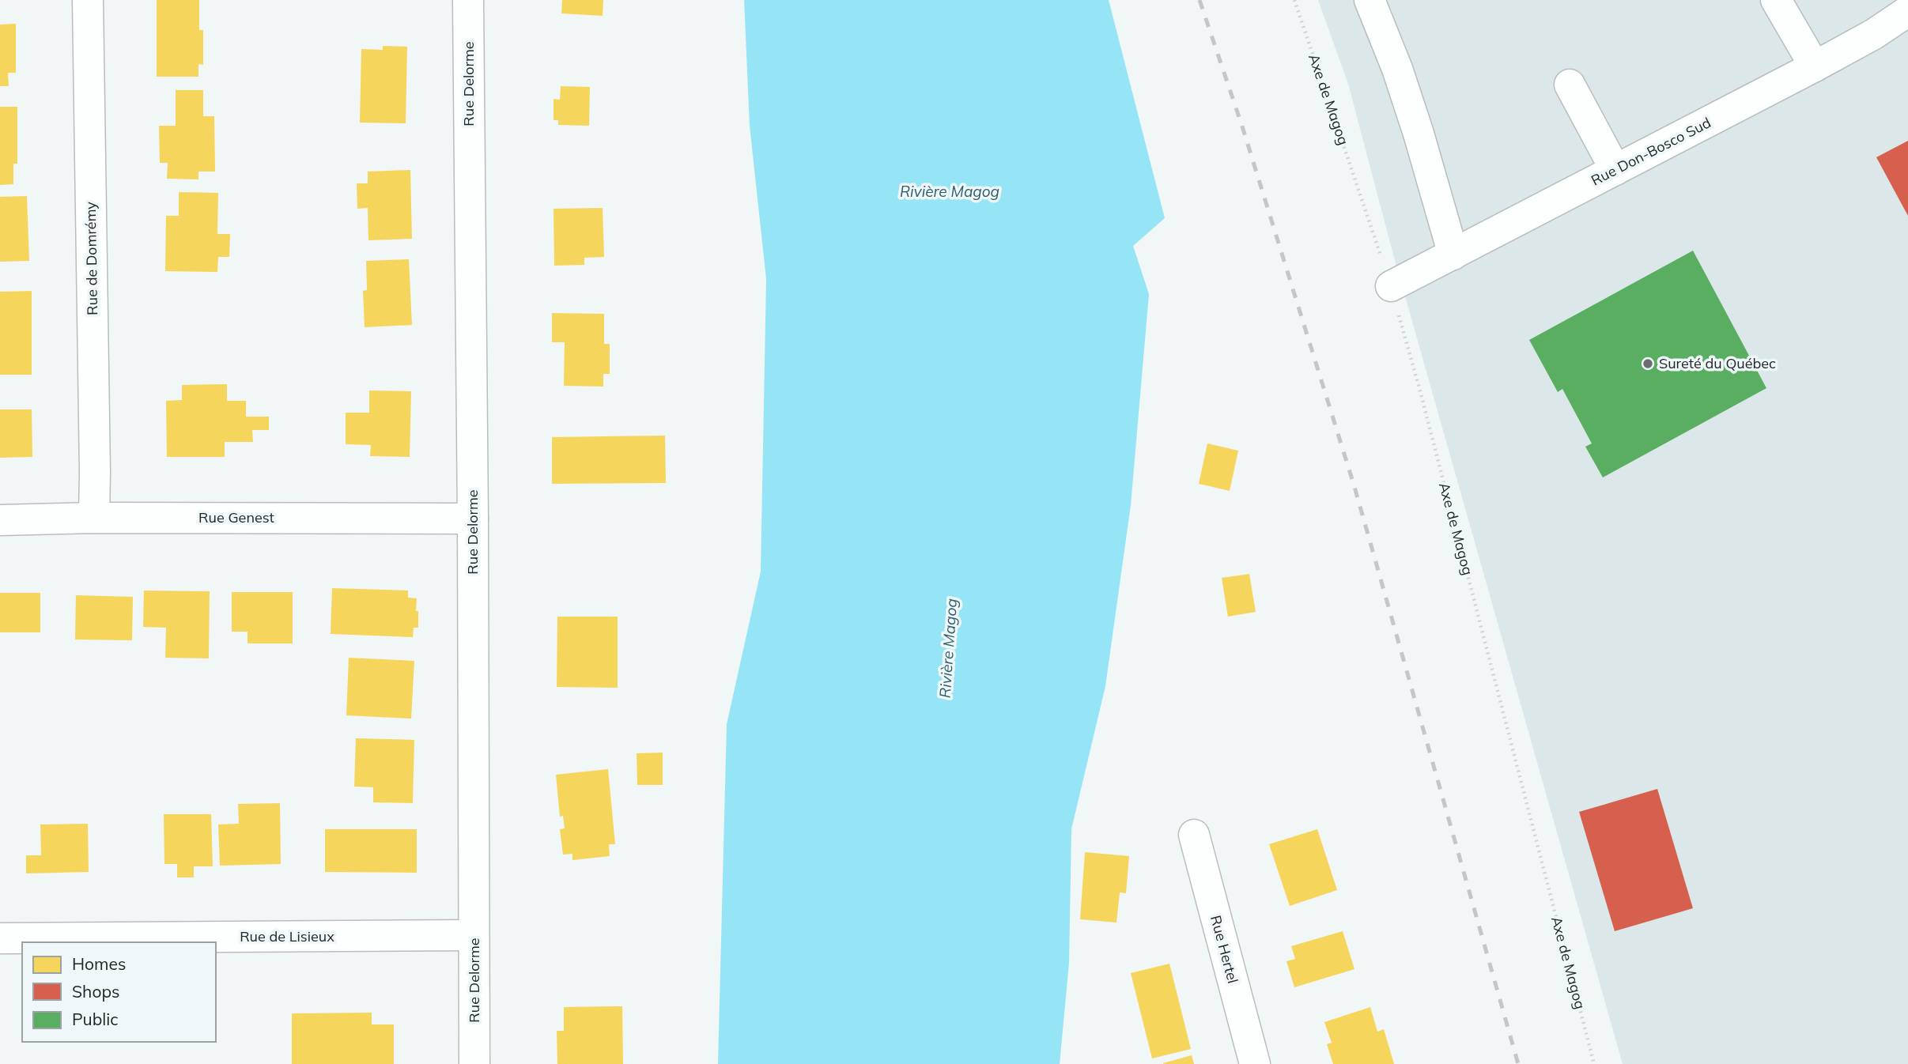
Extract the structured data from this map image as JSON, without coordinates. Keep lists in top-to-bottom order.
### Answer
{
  "streets": {
    "street": [
      "Rue Delorme",
      "Rue Don-Bosco Sud",
      "Rue de Domrémy",
      "Rue Genest",
      "Rue de Lisieux",
      "Rue Hertel"
    ],
    "path": ["Axe de Magog"]
  },
  "crossings": [
    ["Rue Delorme", "Rue Genest"],
    ["Rue Delorme", "Rue de Lisieux"],
    ["Axe de Magog", "Rue Don-Bosco Sud"],
    ["Rue de Domrémy", "Rue Genest"]
  ],
  "water": ["Rivière Magog"],
  "places": ["Sureté du Québec"],
  "legend": ["Homes", "Shops", "Public"]
}
